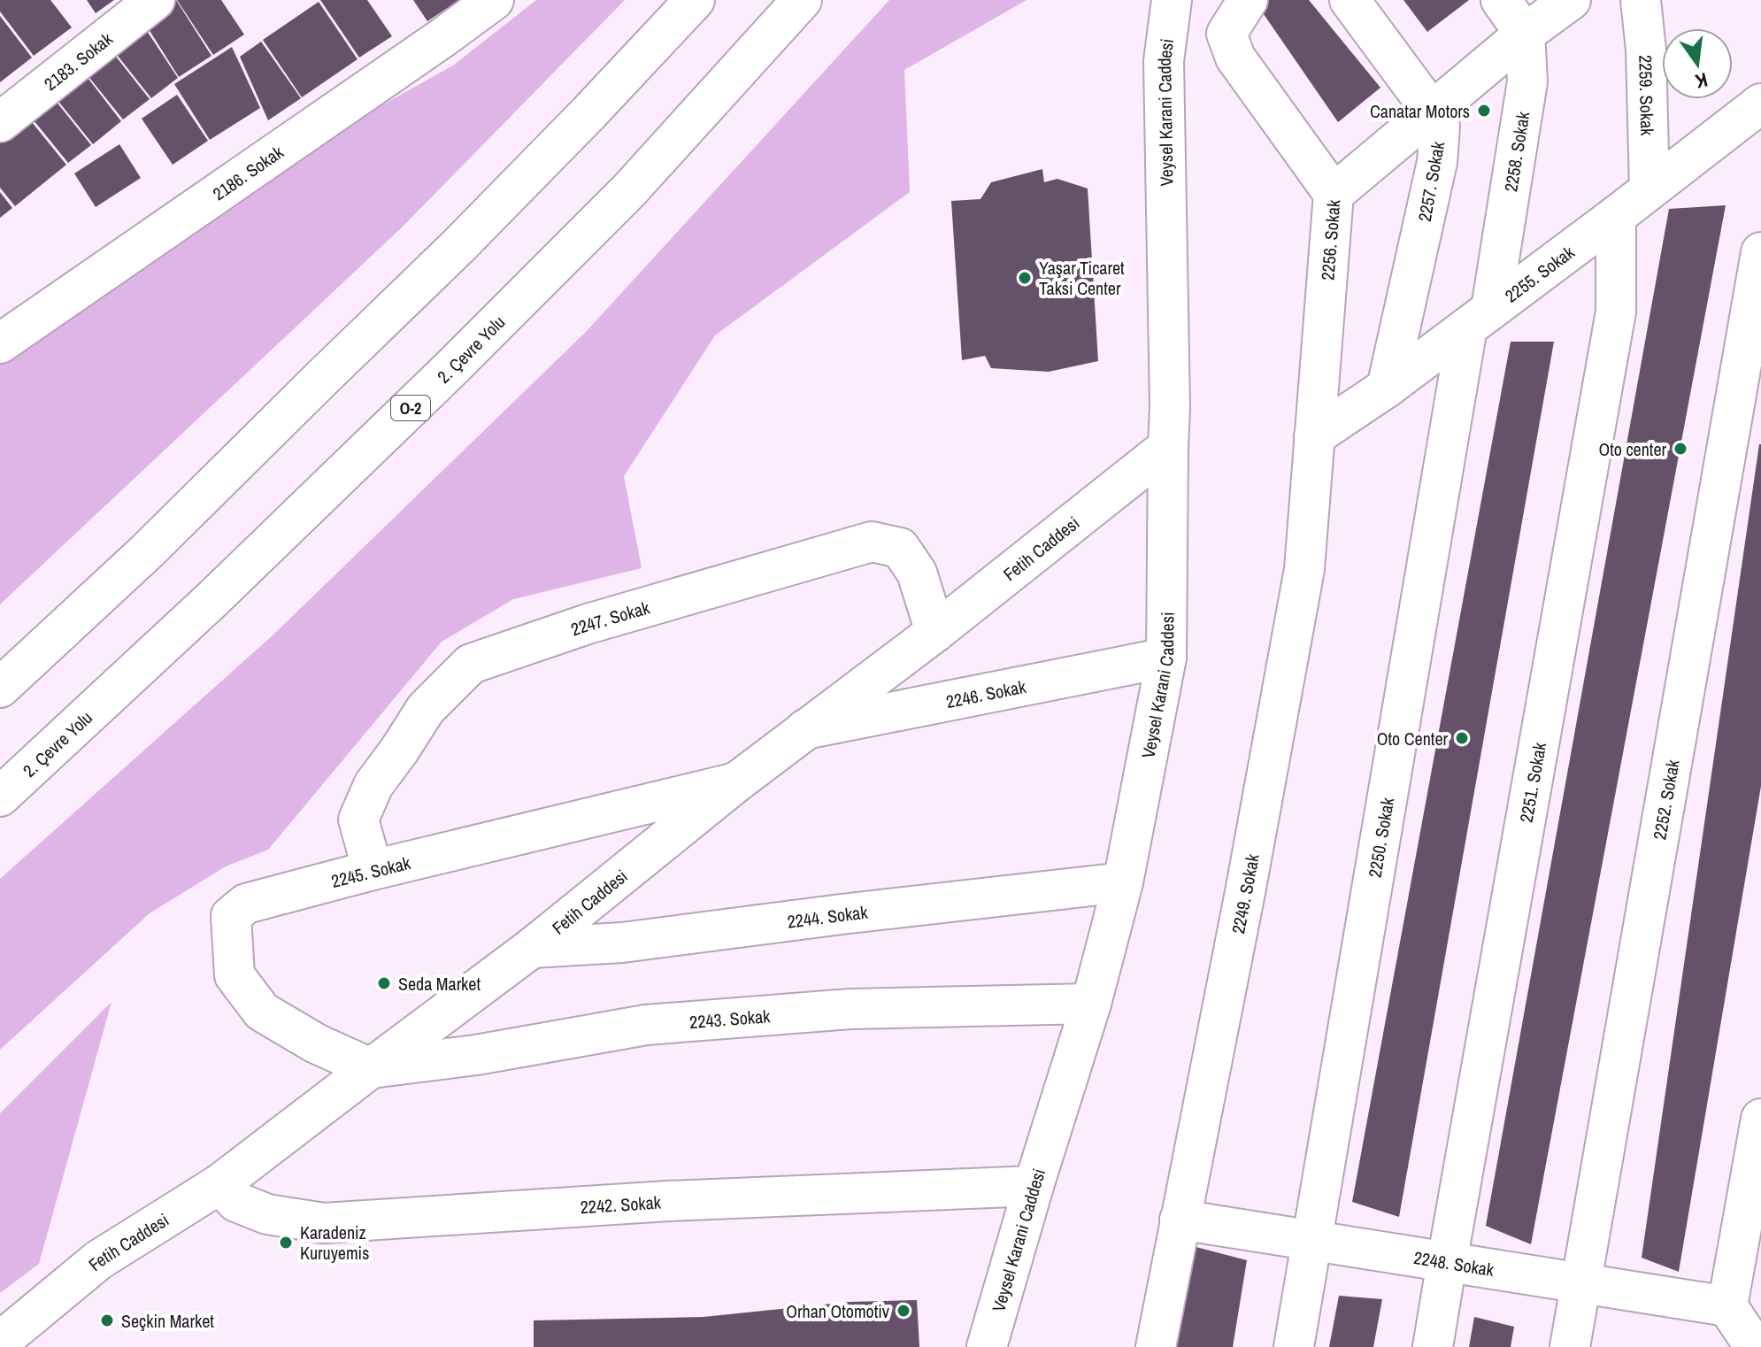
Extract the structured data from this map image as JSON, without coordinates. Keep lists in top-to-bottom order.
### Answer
{
  "streets": {
    "main road": [
      "2183. Sokak",
      "2259. Sokak",
      "Veysel Karani Caddesi",
      "2258. Sokak",
      "2186. Sokak",
      "2257. Sokak",
      "2256. Sokak",
      "2255. Sokak",
      "2. Çevre Yolu",
      "O-2",
      "Fetih Caddesi",
      "2247. Sokak",
      "2246. Sokak",
      "2251. Sokak",
      "2252. Sokak",
      "2250. Sokak",
      "2245. Sokak",
      "2249. Sokak",
      "2244. Sokak",
      "2243. Sokak",
      "2242. Sokak",
      "2248. Sokak"
    ]
  },
  "crossings": [
    ["2259. Sokak", "2255. Sokak"],
    ["Veysel Karani Caddesi", "Fetih Caddesi"],
    ["Veysel Karani Caddesi", "2246. Sokak"],
    ["Veysel Karani Caddesi", "2244. Sokak"],
    ["Veysel Karani Caddesi", "2243. Sokak"],
    ["Veysel Karani Caddesi", "2242. Sokak"],
    ["2258. Sokak", "2255. Sokak"],
    ["2258. Sokak", "2250. Sokak"],
    ["2257. Sokak", "2255. Sokak"],
    ["2256. Sokak", "2255. Sokak"],
    ["2256. Sokak", "2249. Sokak"],
    ["2255. Sokak", "2251. Sokak"],
    ["2255. Sokak", "2250. Sokak"],
    ["2255. Sokak", "2249. Sokak"],
    ["Fetih Caddesi", "2247. Sokak"],
    ["Fetih Caddesi", "2246. Sokak"],
    ["Fetih Caddesi", "2245. Sokak"],
    ["Fetih Caddesi", "2244. Sokak"],
    ["Fetih Caddesi", "2243. Sokak"],
    ["Fetih Caddesi", "2242. Sokak"],
    ["2247. Sokak", "2245. Sokak"],
    ["2251. Sokak", "2248. Sokak"],
    ["2252. Sokak", "2248. Sokak"],
    ["2250. Sokak", "2248. Sokak"],
    ["2245. Sokak", "2243. Sokak"],
    ["2249. Sokak", "2248. Sokak"]
  ],
  "places": [
    "Canatar Motors",
    "Yaşar Ticaret Taksi Center",
    "Oto center",
    "Oto Center",
    "Seda Market",
    "Karadeniz Kuruyemis",
    "Orhan Otomotiv",
    "Seçkin Market"
  ],
  "north": "bottom"
}
